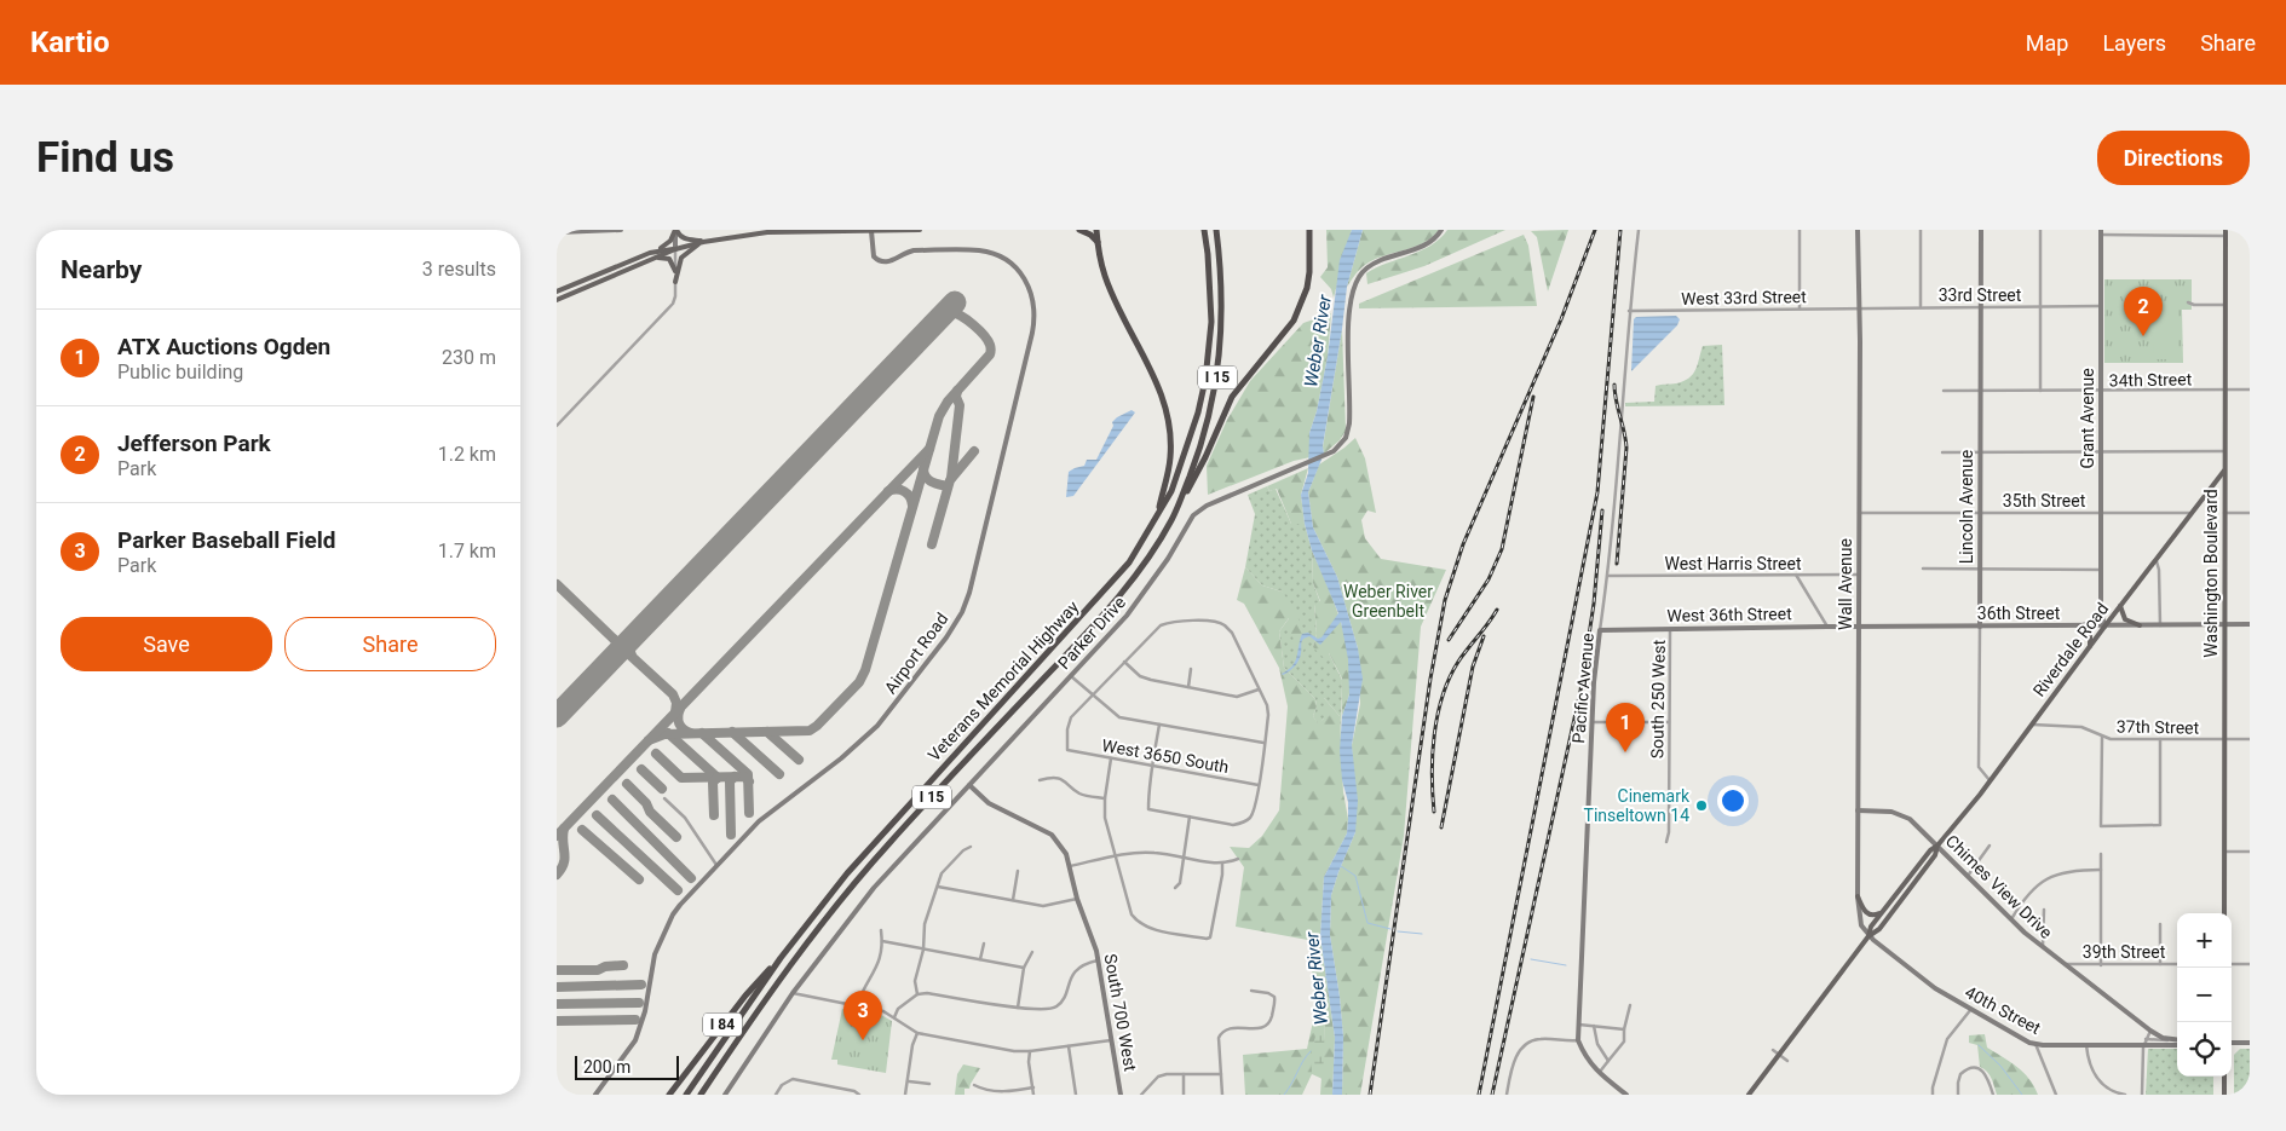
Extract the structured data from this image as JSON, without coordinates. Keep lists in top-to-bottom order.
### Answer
{
  "streets": {
    "highway": ["I 15", "Veterans Memorial Highway", "I 84"],
    "main road": ["Washington Boulevard", "Riverdale Road"],
    "street": [
      "33rd Street",
      "West 33rd Street",
      "34th Street",
      "Grant Avenue",
      "35th Street",
      "Lincoln Avenue",
      "West Harris Street",
      "Wall Avenue",
      "36th Street",
      "West 36th Street",
      "Parker Drive",
      "Airport Road",
      "Pacific Avenue",
      "South 250 West",
      "37th Street",
      "West 3650 South",
      "Chimes View Drive",
      "39th Street",
      "40th Street",
      "South 700 West"
    ]
  },
  "crossings": [
    ["33rd Street", "West 33rd Street"],
    ["33rd Street", "Grant Avenue"],
    ["33rd Street", "Lincoln Avenue"],
    ["33rd Street", "Wall Avenue"],
    ["West 33rd Street", "Wall Avenue"],
    ["West 33rd Street", "Pacific Avenue"],
    ["34th Street", "Grant Avenue"],
    ["34th Street", "Lincoln Avenue"],
    ["34th Street", "Washington Boulevard"],
    ["Grant Avenue", "35th Street"],
    ["Grant Avenue", "36th Street"],
    ["Grant Avenue", "Riverdale Road"],
    ["35th Street", "Lincoln Avenue"],
    ["35th Street", "Wall Avenue"],
    ["35th Street", "Riverdale Road"],
    ["Lincoln Avenue", "36th Street"],
    ["Lincoln Avenue", "Riverdale Road"],
    ["West Harris Street", "Wall Avenue"],
    ["West Harris Street", "Pacific Avenue"],
    ["Washington Boulevard", "36th Street"],
    ["Washington Boulevard", "Riverdale Road"],
    ["Washington Boulevard", "37th Street"],
    ["Wall Avenue", "36th Street"],
    ["Wall Avenue", "West 36th Street"],
    ["Wall Avenue", "Riverdale Road"],
    ["Wall Avenue", "Chimes View Drive"],
    ["Wall Avenue", "40th Street"],
    ["36th Street", "West 36th Street"],
    ["36th Street", "Riverdale Road"],
    ["West 36th Street", "Pacific Avenue"],
    ["West 36th Street", "South 250 West"],
    ["Parker Drive", "South 700 West"],
    ["Riverdale Road", "37th Street"],
    ["Riverdale Road", "Chimes View Drive"],
    ["Riverdale Road", "40th Street"],
    ["Veterans Memorial Highway", "I 84"],
    ["Chimes View Drive", "39th Street"]
  ],
  "water": ["Weber River"],
  "parks": ["Weber River Greenbelt"],
  "places": ["Cinemark Tinseltown 14"],
  "scale_bar": "200 m",
  "page": {
    "header": "Kartio",
    "nav": ["Map", "Layers", "Share"],
    "buttons": [
      "Directions",
      ["Save", "Share"]
    ],
    "title": "Find us",
    "heading": ["Nearby", "3 results"],
    "pins": ["2", "1", "3"],
    "list": [
      {
        "mark": "1",
        "name": "ATX Auctions Ogden",
        "note": "Public building",
        "value": "230 m"
      },
      {
        "mark": "2",
        "name": "Jefferson Park",
        "note": "Park",
        "value": "1.2 km"
      },
      {
        "mark": "3",
        "name": "Parker Baseball Field",
        "note": "Park",
        "value": "1.7 km"
      }
    ],
    "map_buttons": ["+", "−"],
    "scale": "200 m"
  }
}
